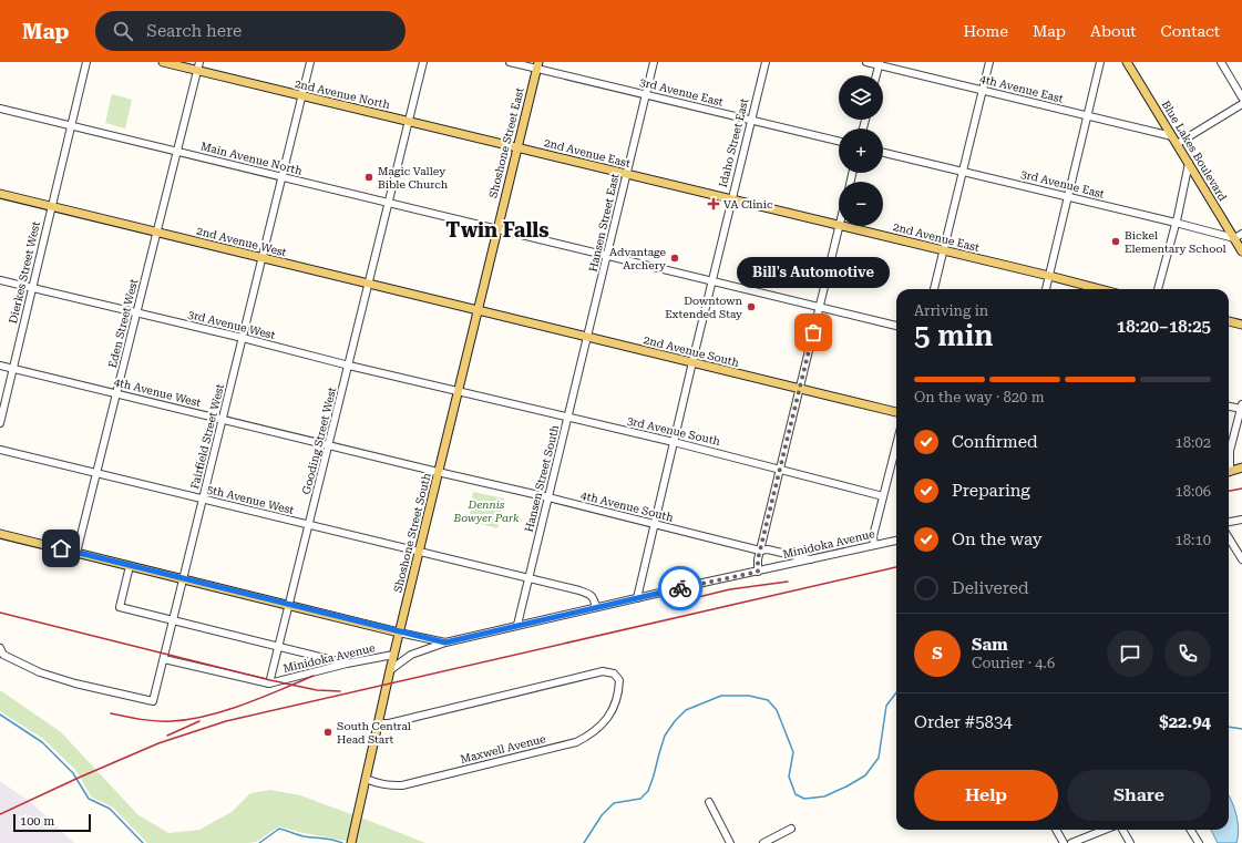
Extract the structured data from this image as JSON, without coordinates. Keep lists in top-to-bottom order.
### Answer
{
  "streets": {
    "main road": [
      "2nd Avenue North",
      "Shoshone Street East",
      "Blue Lakes Boulevard",
      "2nd Avenue East",
      "2nd Avenue West",
      "2nd Avenue South",
      "Shoshone Street South"
    ],
    "street": [
      "4th Avenue East",
      "3rd Avenue East",
      "Idaho Street East",
      "Main Avenue North",
      "Hansen Street East",
      "Dierkes Street West",
      "Eden Street West",
      "3rd Avenue West",
      "4th Avenue West",
      "3rd Avenue South",
      "Fairfield Street West",
      "Gooding Street West",
      "Hansen Street South",
      "5th Avenue West",
      "4th Avenue South",
      "Minidoka Avenue",
      "Maxwell Avenue"
    ]
  },
  "crossings": [
    ["4th Avenue East", "Blue Lakes Boulevard"],
    ["3rd Avenue East", "Shoshone Street East"],
    ["3rd Avenue East", "Idaho Street East"],
    ["3rd Avenue East", "Blue Lakes Boulevard"],
    ["3rd Avenue East", "Hansen Street East"],
    ["2nd Avenue North", "Shoshone Street East"],
    ["2nd Avenue North", "2nd Avenue East"],
    ["2nd Avenue North", "Eden Street West"],
    ["2nd Avenue North", "Fairfield Street West"],
    ["2nd Avenue North", "Gooding Street West"],
    ["Shoshone Street East", "2nd Avenue East"],
    ["Shoshone Street East", "Main Avenue North"],
    ["Shoshone Street East", "Shoshone Street South"],
    ["Idaho Street East", "2nd Avenue East"],
    ["Idaho Street East", "Main Avenue North"],
    ["Idaho Street East", "2nd Avenue South"],
    ["Idaho Street East", "3rd Avenue South"],
    ["Idaho Street East", "4th Avenue South"],
    ["Idaho Street East", "Minidoka Avenue"],
    ["2nd Avenue East", "Hansen Street East"],
    ["Main Avenue North", "Hansen Street East"],
    ["Main Avenue North", "Dierkes Street West"],
    ["Main Avenue North", "Eden Street West"],
    ["Main Avenue North", "Fairfield Street West"],
    ["Main Avenue North", "Gooding Street West"],
    ["Main Avenue North", "Shoshone Street South"],
    ["Hansen Street East", "2nd Avenue South"],
    ["Hansen Street East", "Hansen Street South"],
    ["2nd Avenue West", "Dierkes Street West"],
    ["2nd Avenue West", "Eden Street West"],
    ["2nd Avenue West", "2nd Avenue South"],
    ["2nd Avenue West", "Fairfield Street West"],
    ["2nd Avenue West", "Gooding Street West"],
    ["2nd Avenue West", "Shoshone Street South"],
    ["Dierkes Street West", "3rd Avenue West"],
    ["Dierkes Street West", "4th Avenue West"],
    ["Eden Street West", "3rd Avenue West"],
    ["Eden Street West", "4th Avenue West"],
    ["Eden Street West", "5th Avenue West"],
    ["3rd Avenue West", "3rd Avenue South"],
    ["3rd Avenue West", "Fairfield Street West"],
    ["3rd Avenue West", "Gooding Street West"],
    ["3rd Avenue West", "Shoshone Street South"],
    ["2nd Avenue South", "Hansen Street South"],
    ["2nd Avenue South", "Shoshone Street South"],
    ["4th Avenue West", "Fairfield Street West"],
    ["4th Avenue West", "Gooding Street West"],
    ["4th Avenue West", "4th Avenue South"],
    ["4th Avenue West", "Shoshone Street South"],
    ["3rd Avenue South", "Hansen Street South"],
    ["3rd Avenue South", "Shoshone Street South"],
    ["Fairfield Street West", "5th Avenue West"],
    ["Gooding Street West", "5th Avenue West"],
    ["Gooding Street West", "Minidoka Avenue"],
    ["Hansen Street South", "5th Avenue West"],
    ["Hansen Street South", "4th Avenue South"],
    ["Hansen Street South", "Minidoka Avenue"],
    ["5th Avenue West", "Shoshone Street South"],
    ["5th Avenue West", "Minidoka Avenue"],
    ["4th Avenue South", "Shoshone Street South"],
    ["4th Avenue South", "Minidoka Avenue"],
    ["Shoshone Street South", "Minidoka Avenue"],
    ["Shoshone Street South", "Maxwell Avenue"]
  ],
  "districts": ["Twin Falls"],
  "parks": ["Dennis Bowyer Park"],
  "places": {
    "other": [
      "Magic Valley Bible Church",
      "Bickel Elementary School",
      "Advantage Archery",
      "Downtown Extended Stay",
      "Bill's Automotive",
      "South Central Head Start"
    ],
    "health": ["VA Clinic"]
  },
  "scale_bar": "100 m",
  "page": {
    "header": "Map",
    "search": "Search here",
    "nav": [
      "Home",
      "Map",
      "About",
      "Contact"
    ],
    "map_buttons": ["+", "−"],
    "bubble": "Bill's Automotive",
    "heading": ["5 min", "Arriving in", "18:20–18:25"],
    "panel": [
      "Sam",
      "Courier · 4.6",
      "Order #5834",
      "$22.94"
    ],
    "bar": "On the way · 820 m",
    "list": [
      ["Confirmed", "18:02"],
      ["Preparing", "18:06"],
      ["On the way", "18:10"],
      "Delivered"
    ],
    "round": "S",
    "buttons": ["Help", "Share"],
    "scale": "100 m"
  }
}
